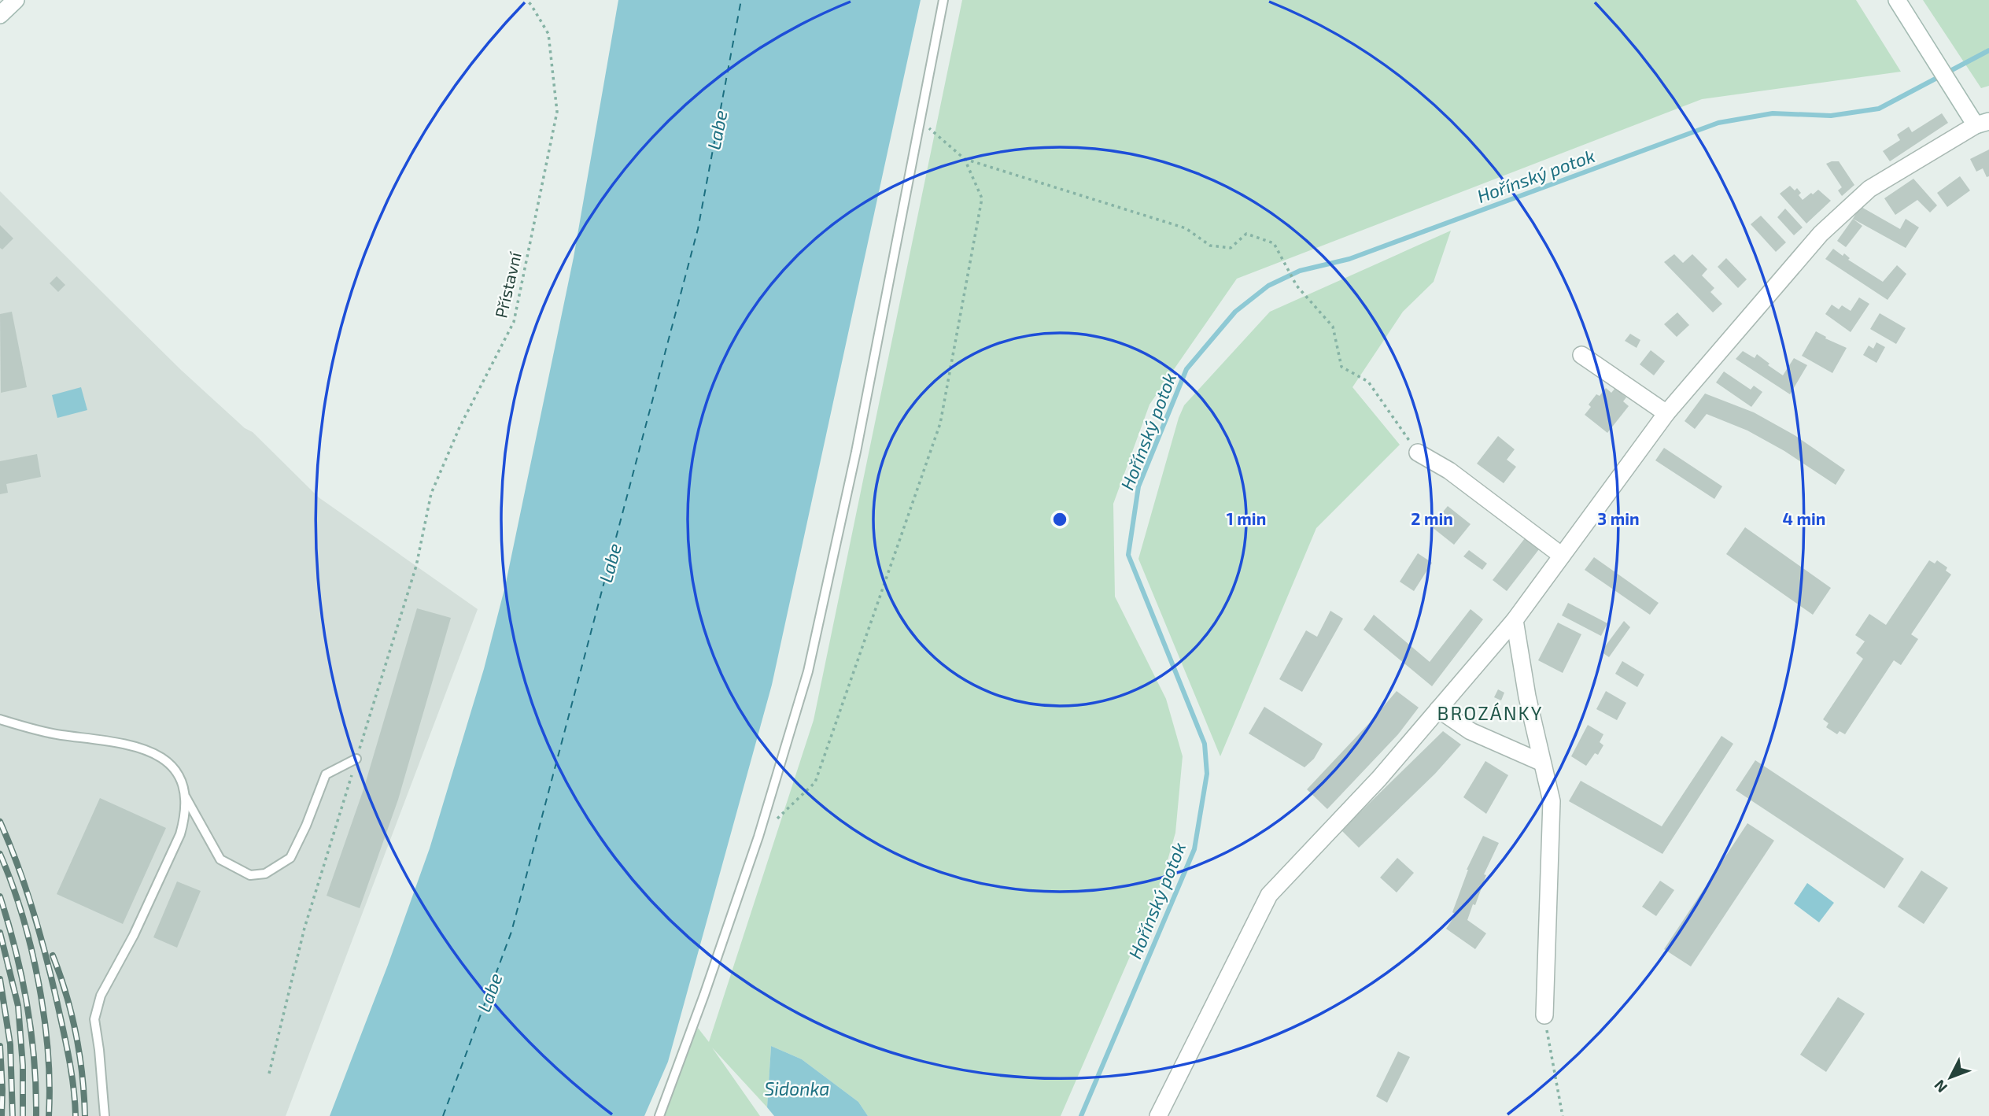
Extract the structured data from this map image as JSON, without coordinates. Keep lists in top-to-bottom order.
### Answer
{
  "streets": {
    "path": ["Přístavní"]
  },
  "districts": ["BROZÁNKY"],
  "water": ["Labe", "Hořínský potok", "Sidonka"],
  "north": "bottom left",
  "rings": [
    "1 min",
    "2 min",
    "3 min",
    "4 min"
  ]
}
